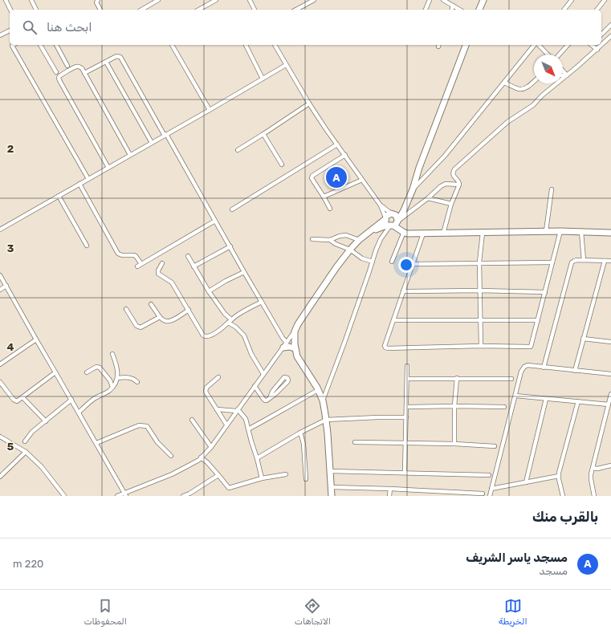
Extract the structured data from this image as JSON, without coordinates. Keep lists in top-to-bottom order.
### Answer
{
  "north": "bottom right",
  "page": {
    "search": "ابحث هنا",
    "pins": "A",
    "heading": "بالقرب منك",
    "list": [
      {
        "mark": "A",
        "name": "مسجد ياسر الشريف",
        "note": "مسجد",
        "value": "220 m"
      }
    ],
    "nav": ["الخريطة", "الاتجاهات", "المحفوظات"]
  },
  "grid": {
    "rows": [
      "2",
      "3",
      "4",
      "5"
    ]
  }
}
